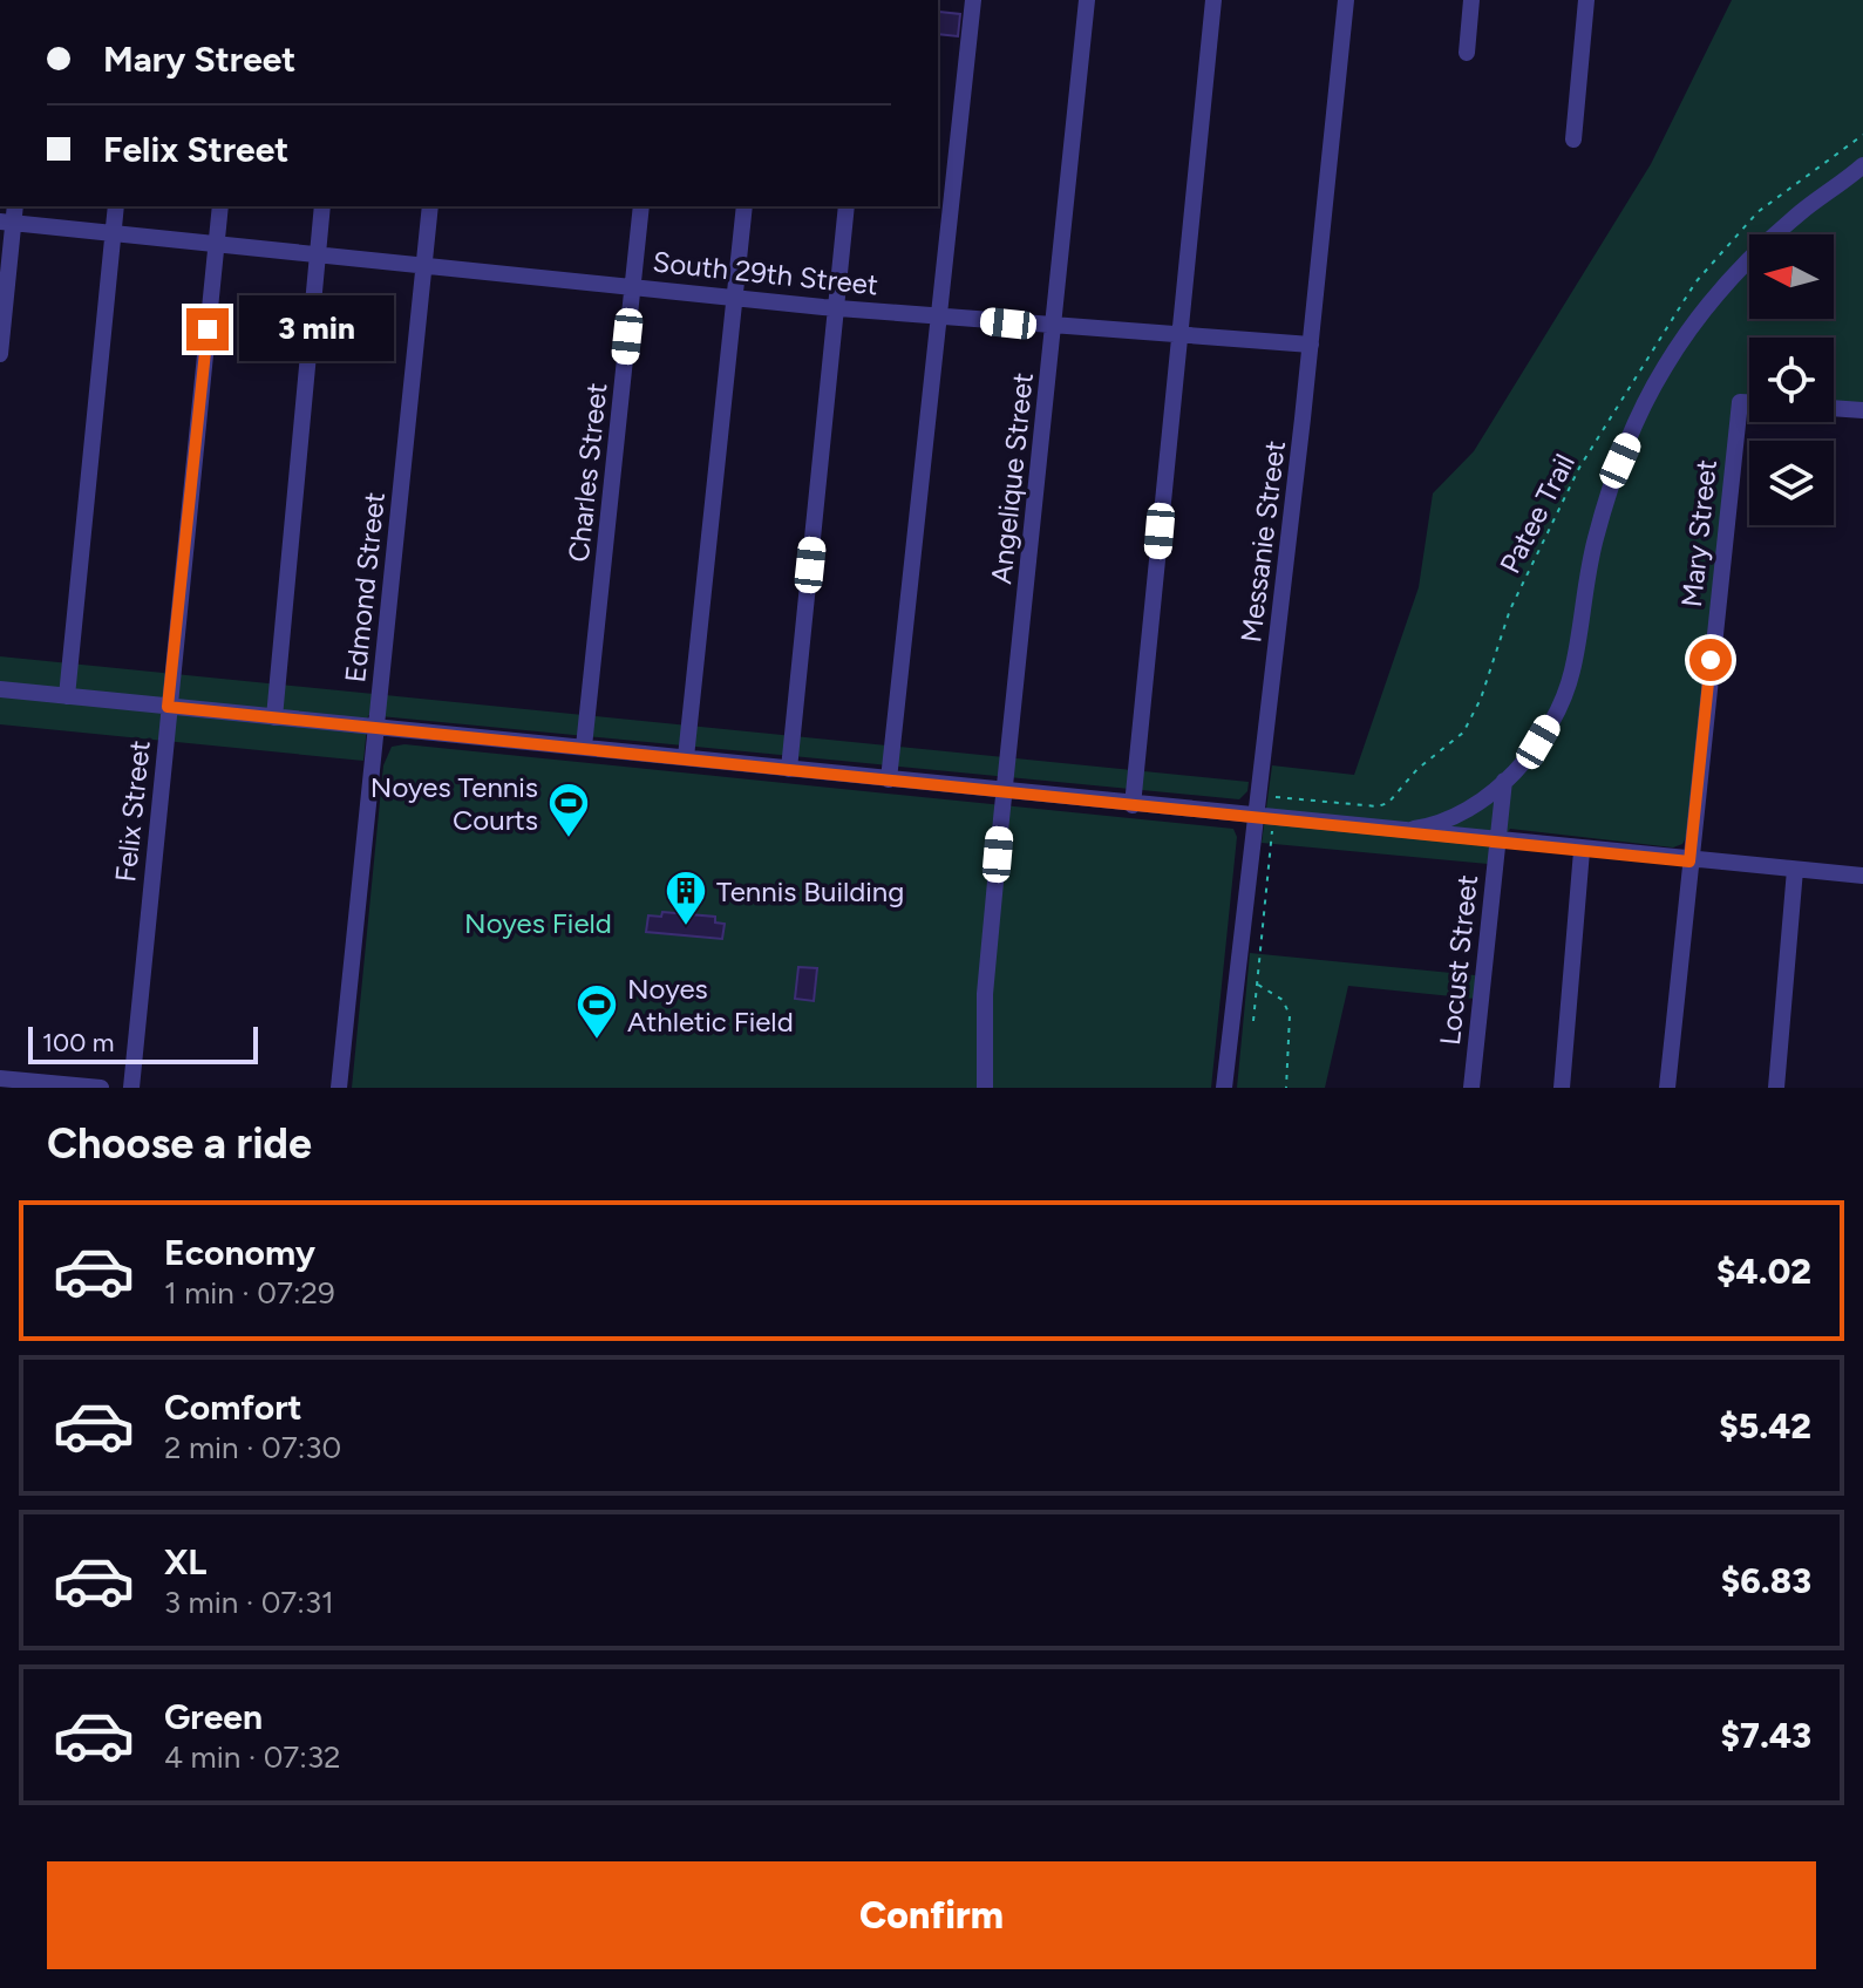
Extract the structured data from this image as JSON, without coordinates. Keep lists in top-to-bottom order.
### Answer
{
  "streets": {
    "street": [
      "South 29th Street",
      "Charles Street",
      "Angelique Street",
      "Mary Street",
      "Messanie Street",
      "Edmond Street",
      "Felix Street",
      "Locust Street"
    ],
    "path": ["Patee Trail"]
  },
  "crossings": [
    ["South 29th Street", "Charles Street"],
    ["South 29th Street", "Angelique Street"],
    ["South 29th Street", "Messanie Street"],
    ["South 29th Street", "Edmond Street"],
    ["South 29th Street", "Felix Street"],
    ["Patee Trail", "Messanie Street"]
  ],
  "parks": ["Noyes Field"],
  "places": {
    "sports": ["Noyes Tennis Courts", "Noyes Athletic Field"],
    "building": ["Tennis Building"]
  },
  "scale_bar": "100 m",
  "north": "left",
  "page": {
    "banner": ["Mary Street", "Felix Street"],
    "bubble": "3 min",
    "scale": "100 m",
    "heading": "Choose a ride",
    "list": [
      {
        "name": "Economy",
        "note": "1 min · 07:29",
        "value": "$4.02"
      },
      {
        "name": "Comfort",
        "note": "2 min · 07:30",
        "value": "$5.42"
      },
      {
        "name": "XL",
        "note": "3 min · 07:31",
        "value": "$6.83"
      },
      {
        "name": "Green",
        "note": "4 min · 07:32",
        "value": "$7.43"
      }
    ],
    "buttons": "Confirm"
  }
}
